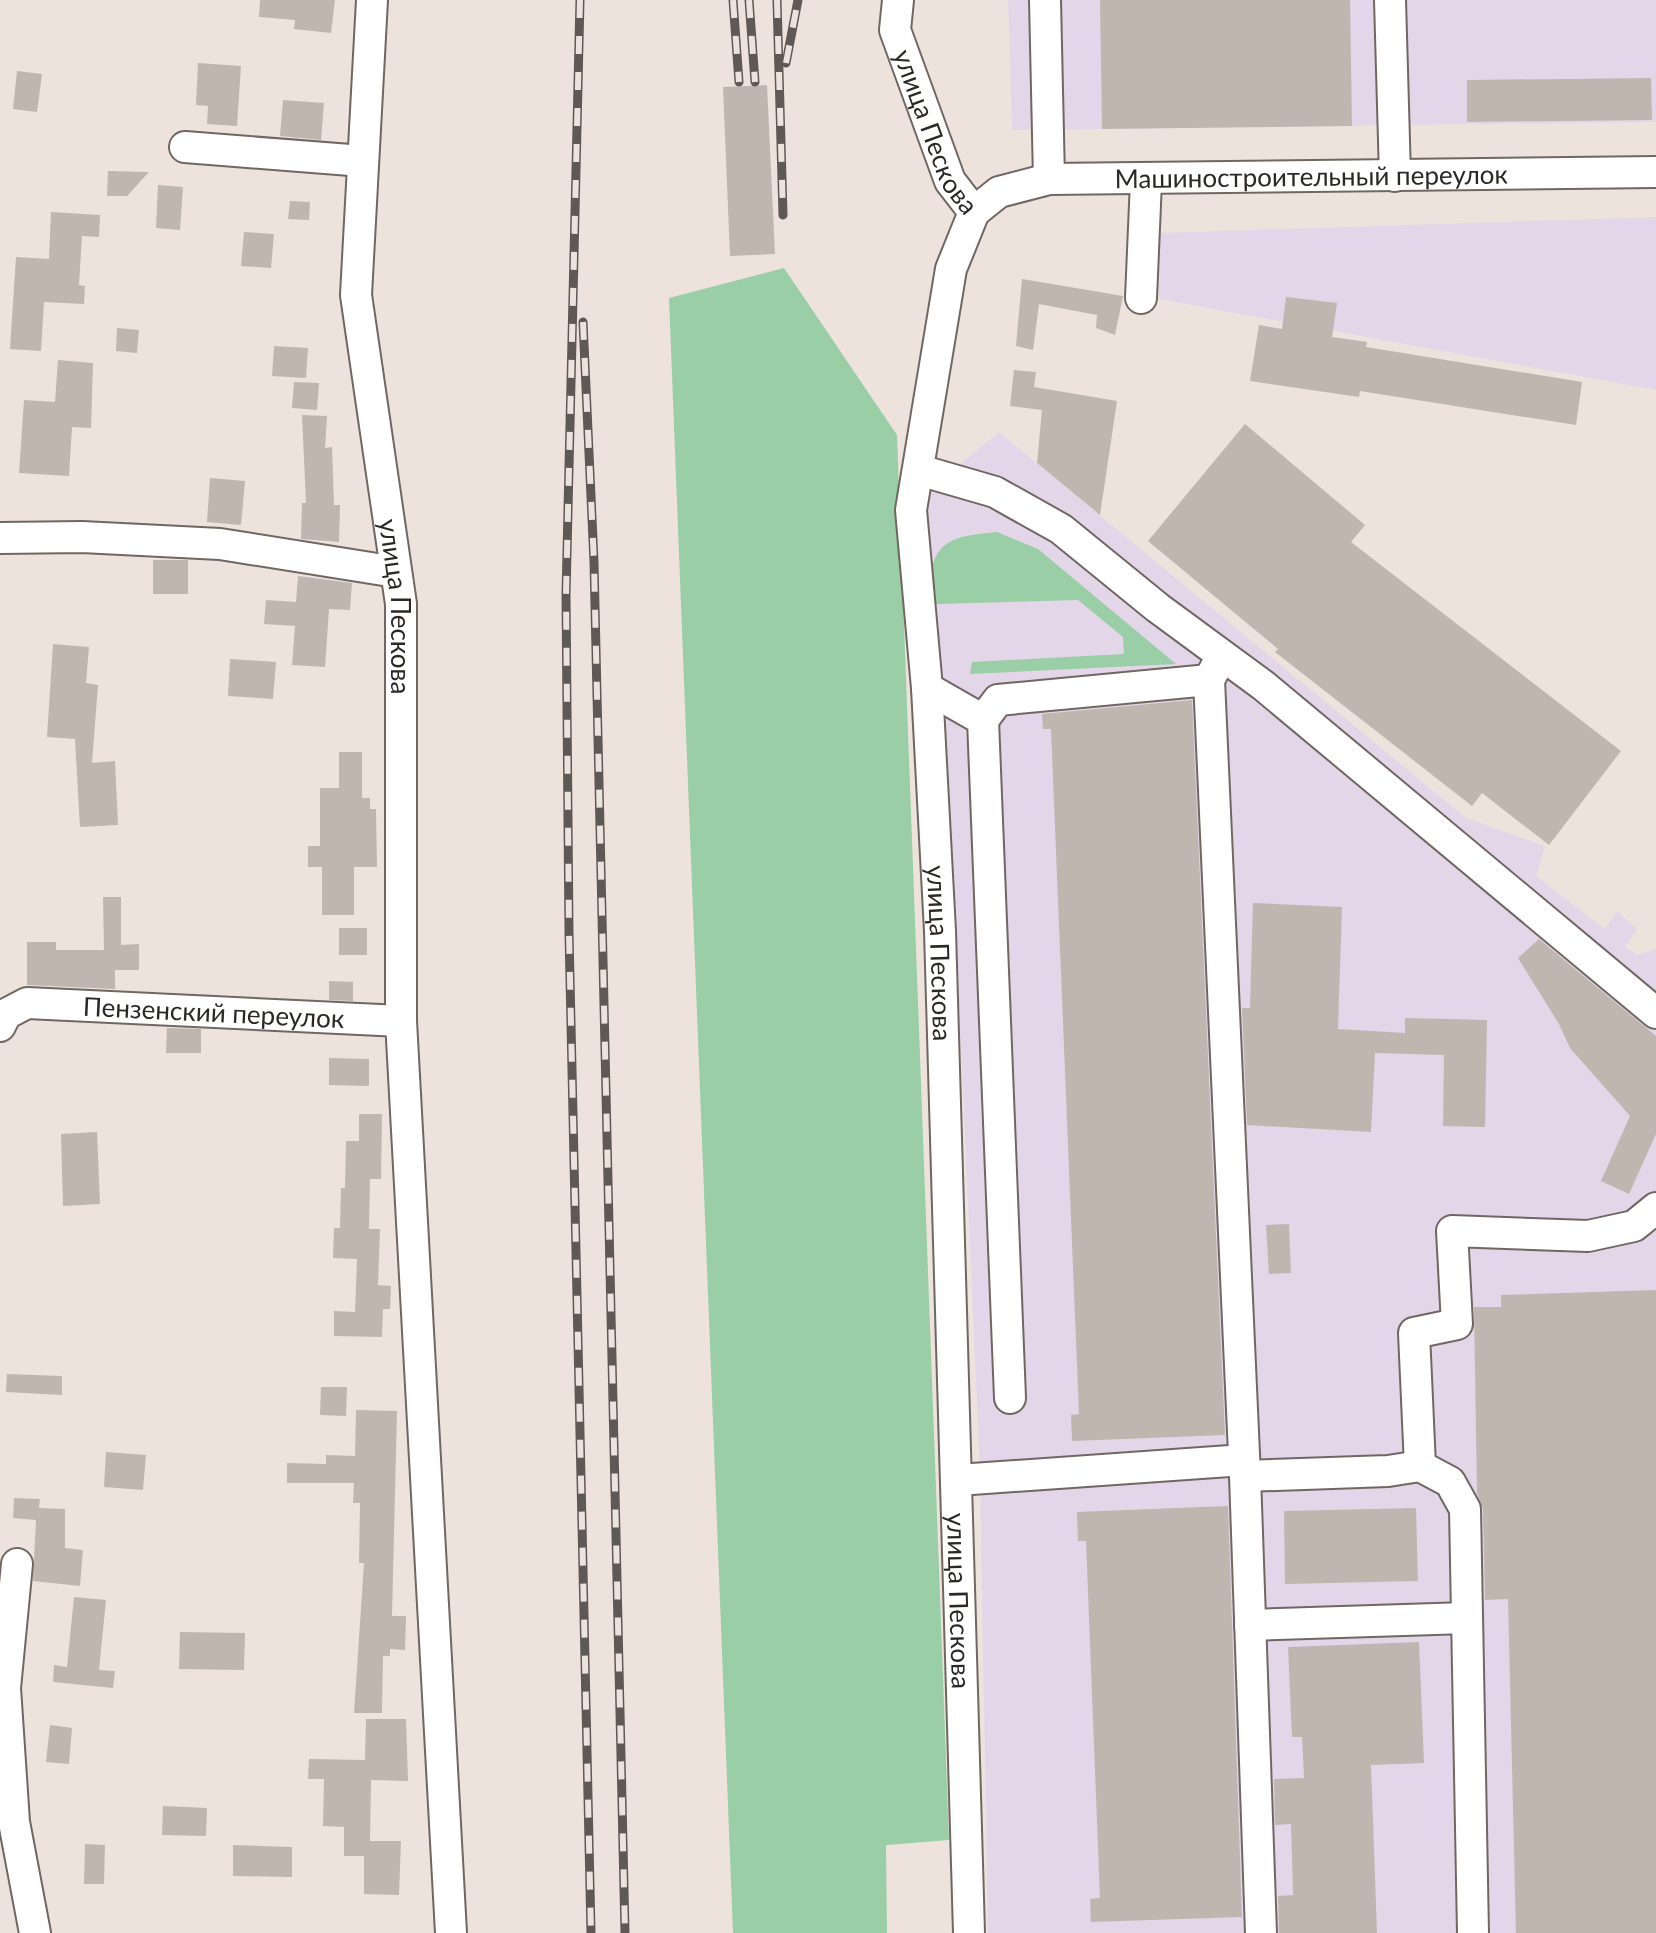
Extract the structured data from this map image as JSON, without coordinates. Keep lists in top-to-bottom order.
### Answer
{
  "streets": {
    "street": ["улица Пескова", "Машиностроительный переулок", "Пензенский переулок"]
  },
  "crossings": [
    ["улица Пескова", "Машиностроительный переулок"],
    ["улица Пескова", "Пензенский переулок"]
  ]
}
